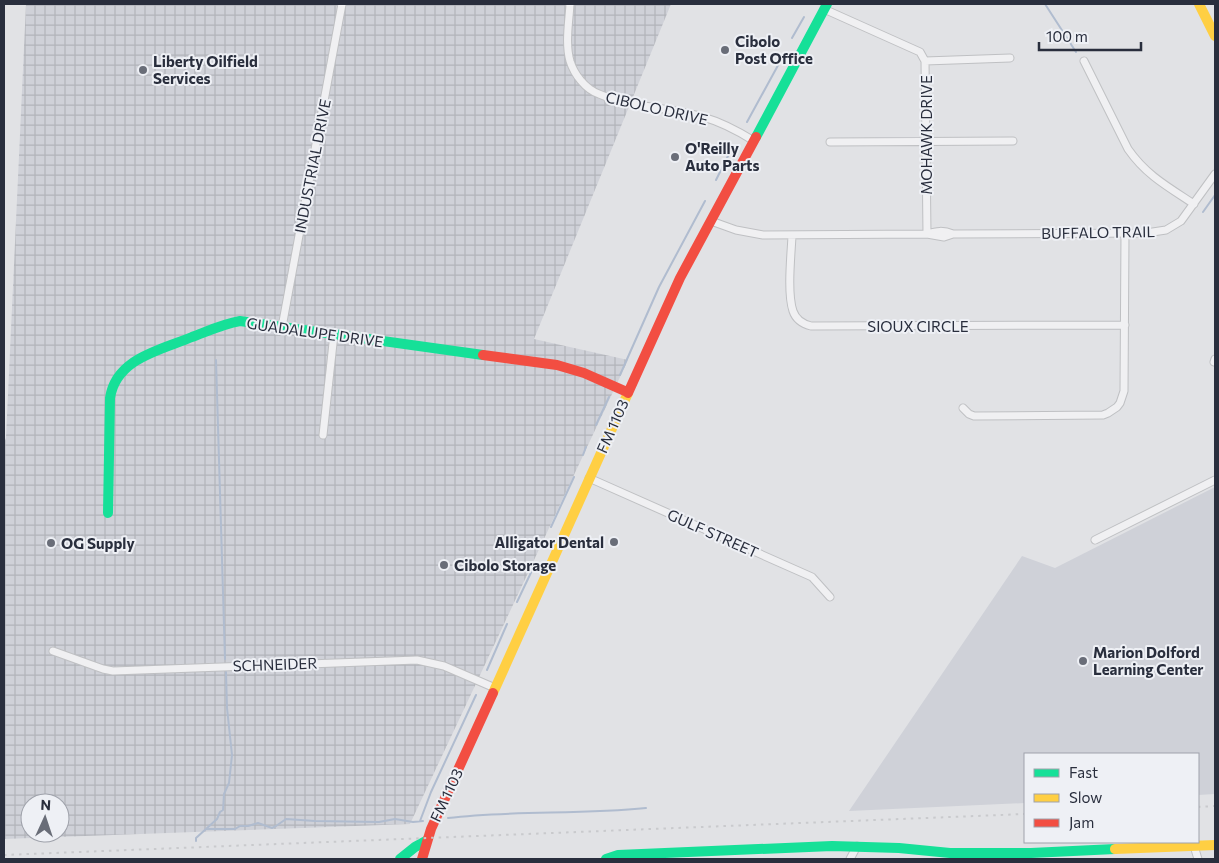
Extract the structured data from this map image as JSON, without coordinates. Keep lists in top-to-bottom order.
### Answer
{
  "streets": {
    "street": [
      "CIBOLO DRIVE",
      "MOHAWK DRIVE",
      "INDUSTRIAL DRIVE",
      "BUFFALO TRAIL",
      "SIOUX CIRCLE",
      "GUADALUPE DRIVE",
      "FM 1103",
      "GULF STREET",
      "SCHNEIDER"
    ]
  },
  "crossings": [
    ["CIBOLO DRIVE", "FM 1103"],
    ["MOHAWK DRIVE", "BUFFALO TRAIL"],
    ["MOHAWK DRIVE", "FM 1103"],
    ["INDUSTRIAL DRIVE", "GUADALUPE DRIVE"],
    ["BUFFALO TRAIL", "SIOUX CIRCLE"],
    ["BUFFALO TRAIL", "FM 1103"],
    ["GUADALUPE DRIVE", "FM 1103"],
    ["FM 1103", "GULF STREET"],
    ["FM 1103", "SCHNEIDER"]
  ],
  "places": [
    "Cibolo Post Office",
    "Liberty Oilfield Services",
    "O'Reilly Auto Parts",
    "Alligator Dental",
    "OG Supply",
    "Cibolo Storage",
    "Marion Dolford Learning Center"
  ],
  "legend": ["Fast", "Slow", "Jam"],
  "scale_bar": "100 m",
  "north": "top"
}
